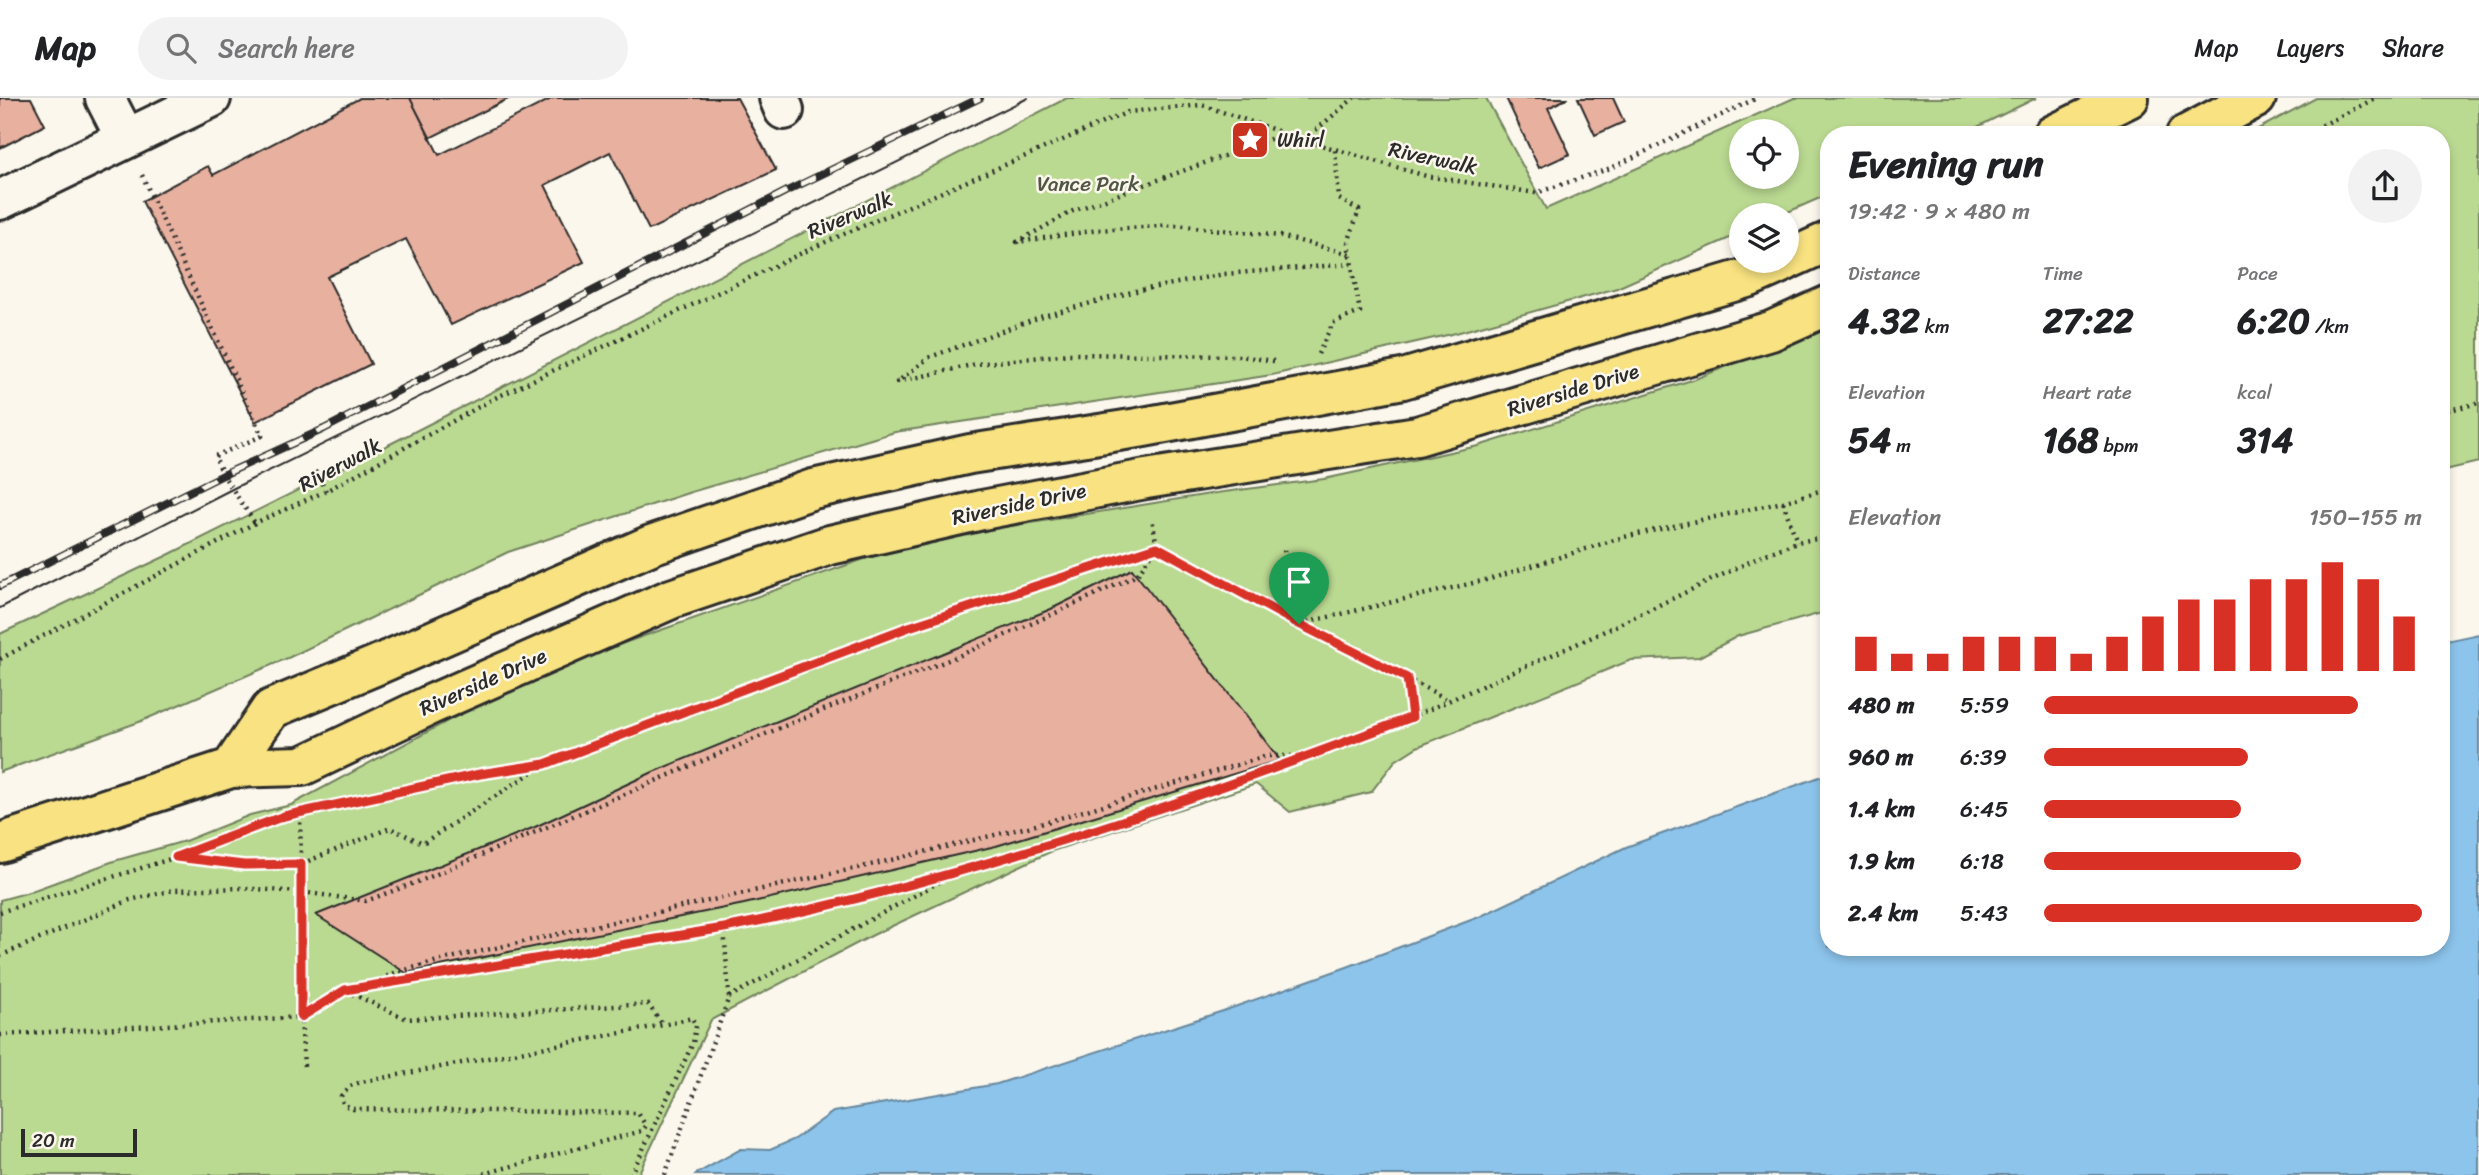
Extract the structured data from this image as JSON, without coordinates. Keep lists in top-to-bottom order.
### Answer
{
  "streets": {
    "main road": ["Riverside Drive"],
    "path": ["Riverwalk"]
  },
  "parks": ["Vance Park"],
  "places": {
    "place": ["Whirl"]
  },
  "scale_bar": "20 m",
  "page": {
    "header": "Map",
    "search": "Search here",
    "nav": ["Map", "Layers", "Share"],
    "heading": ["Evening run", "19:42 · 9 × 480 m"],
    "stats": [
      ["Distance", "4.32 km"],
      ["Time", "27:22"],
      ["Pace", "6:20 /km"],
      ["Elevation", "54 m"],
      ["Heart rate", "168 bpm"],
      ["kcal", "314"]
    ],
    "chart": ["Elevation", "150–155 m"],
    "list": [
      {
        "name": "480 m",
        "note": "5:59"
      },
      {
        "name": "960 m",
        "note": "6:39"
      },
      {
        "name": "1.4 km",
        "note": "6:45"
      },
      {
        "name": "1.9 km",
        "note": "6:18"
      },
      {
        "name": "2.4 km",
        "note": "5:43"
      }
    ],
    "scale": "20 m"
  }
}
